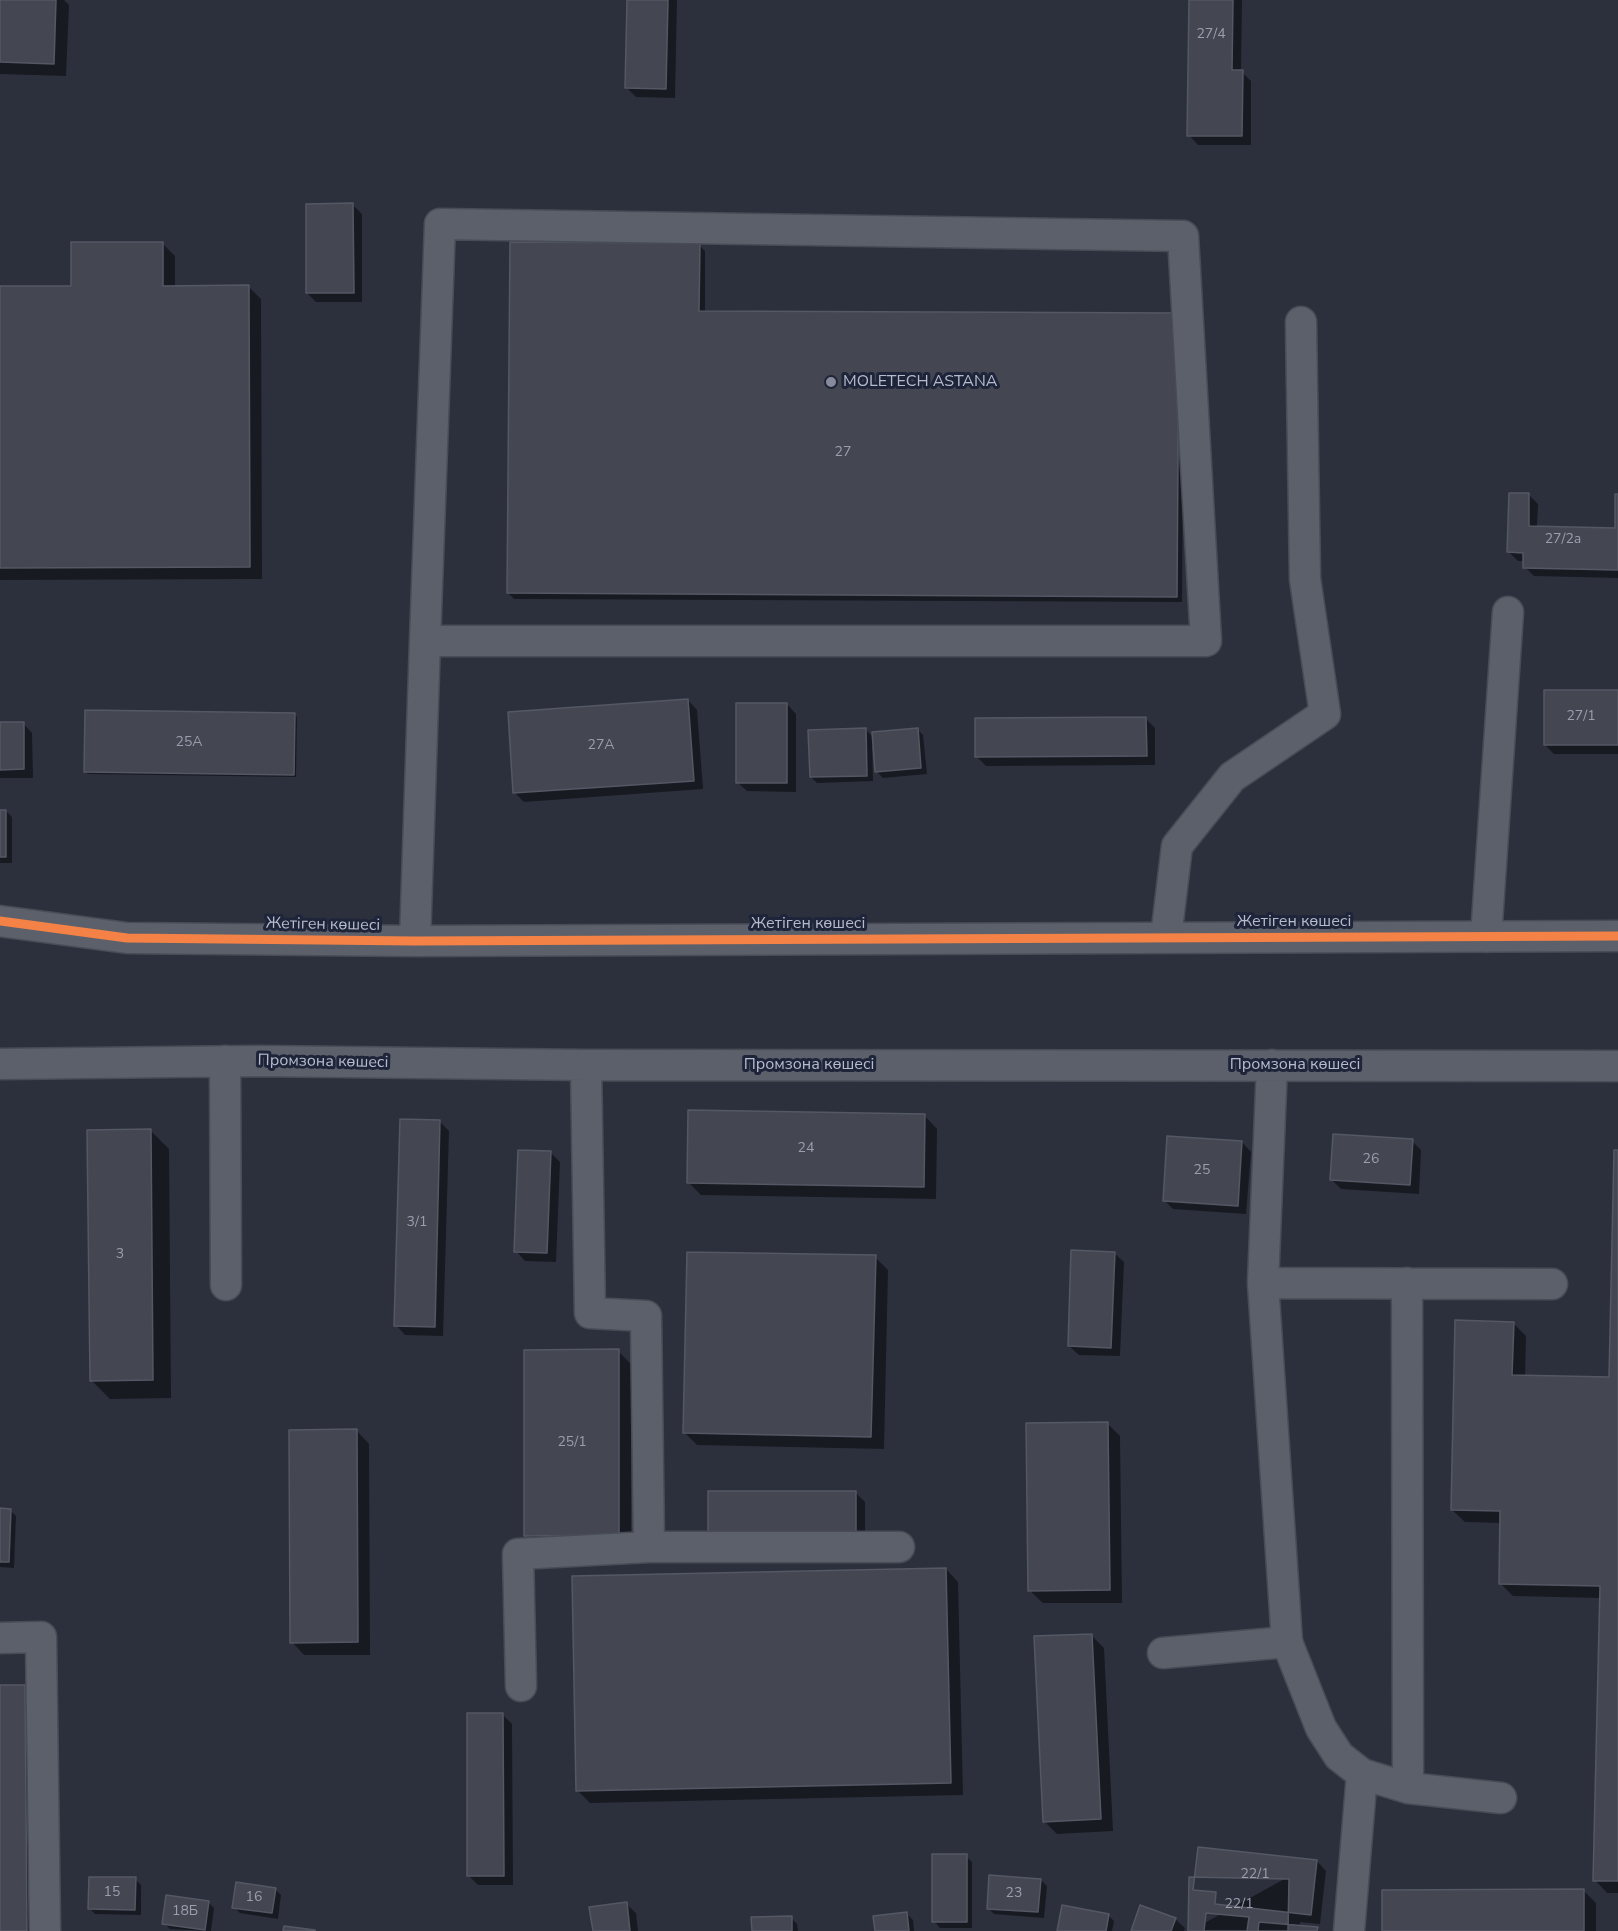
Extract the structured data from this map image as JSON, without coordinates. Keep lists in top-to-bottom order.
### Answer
{
  "streets": {
    "street": ["Жетіген көшесі", "Промзона көшесі"]
  },
  "places": ["MOLETECH ASTANA"],
  "house_numbers": [
    "27/4",
    "27",
    "27/2а",
    "27/1",
    "25А",
    "27А",
    "24",
    "26",
    "25",
    "3/1",
    "3",
    "25/1",
    "22/1",
    "15",
    "23",
    "16",
    "22/1",
    "18Б"
  ]
}
